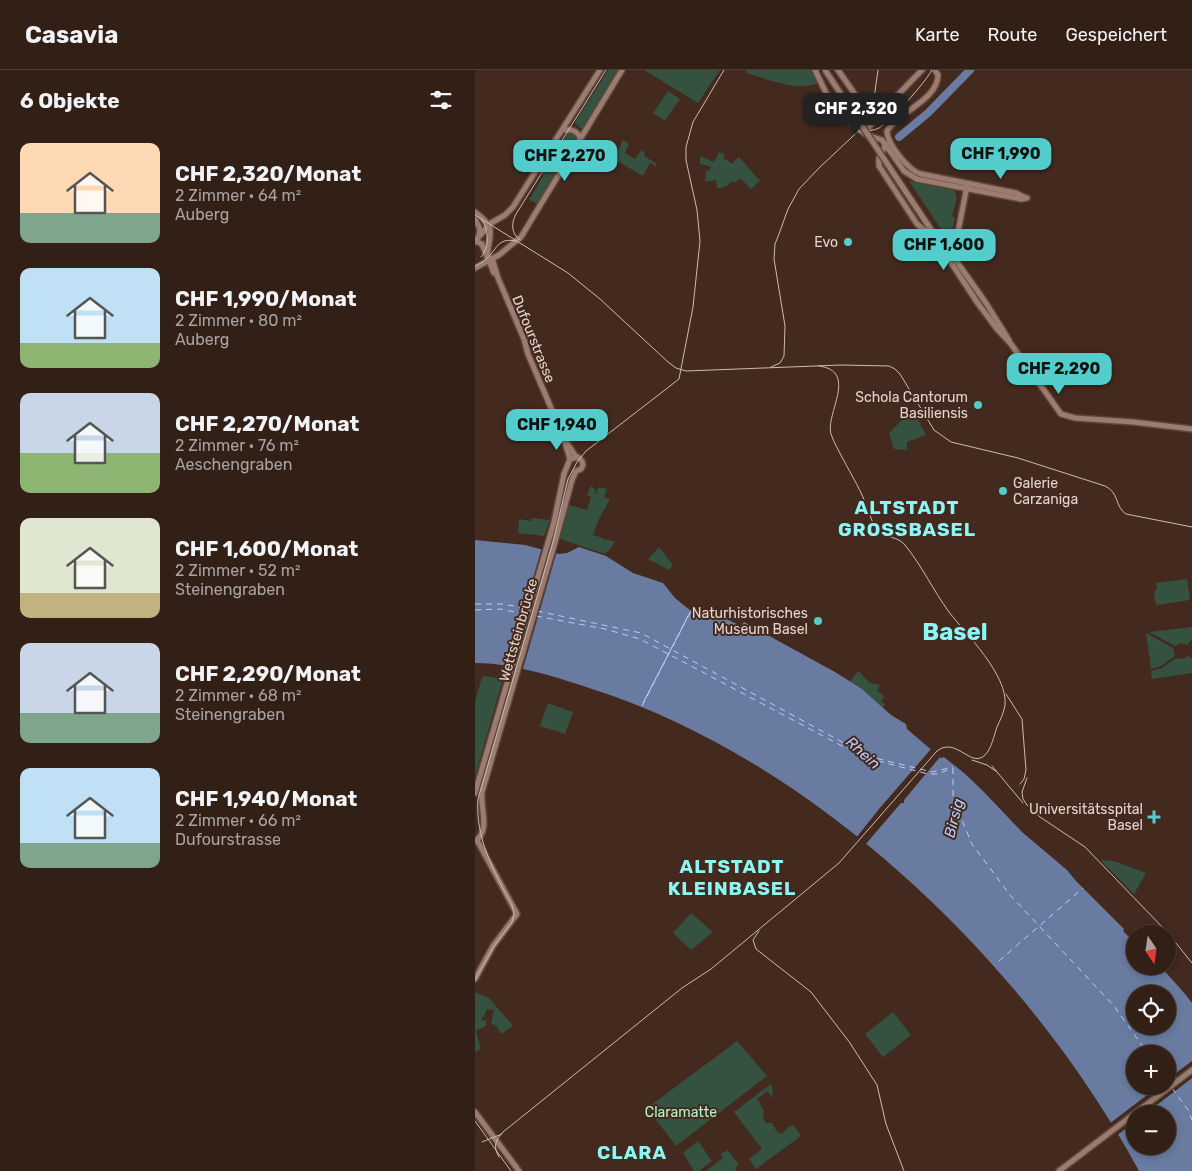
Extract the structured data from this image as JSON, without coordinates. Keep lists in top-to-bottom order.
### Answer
{
  "streets": {
    "main road": ["Dufourstrasse", "Wettsteinbrücke"]
  },
  "districts": [
    "ALTSTADT GROSSBASEL",
    "Basel",
    "ALTSTADT KLEINBASEL",
    "CLARA"
  ],
  "water": ["Rhein", "Birsig"],
  "parks": ["Claramatte"],
  "places": {
    "other": [
      "Evo",
      "Schola Cantorum Basiliensis",
      "Galerie Carzaniga",
      "Naturhistorisches Museum Basel"
    ],
    "health": ["Universitätsspital Basel"]
  },
  "north": "bottom",
  "page": {
    "header": "Casavia",
    "nav": ["Karte", "Route", "Gespeichert"],
    "heading": "6 Objekte",
    "price": [
      "CHF 2,320",
      "CHF 1,990",
      "CHF 2,270",
      "CHF 1,600",
      "CHF 2,290",
      "CHF 1,940"
    ],
    "list": [
      {
        "name": "CHF 2,320/Monat",
        "note": "2 Zimmer · 64 m² · Auberg"
      },
      {
        "name": "CHF 1,990/Monat",
        "note": "2 Zimmer · 80 m² · Auberg"
      },
      {
        "name": "CHF 2,270/Monat",
        "note": "2 Zimmer · 76 m² · Aeschengraben"
      },
      {
        "name": "CHF 1,600/Monat",
        "note": "2 Zimmer · 52 m² · Steinengraben"
      },
      {
        "name": "CHF 2,290/Monat",
        "note": "2 Zimmer · 68 m² · Steinengraben"
      },
      {
        "name": "CHF 1,940/Monat",
        "note": "2 Zimmer · 66 m² · Dufourstrasse"
      }
    ],
    "map_buttons": ["+", "−"]
  }
}
